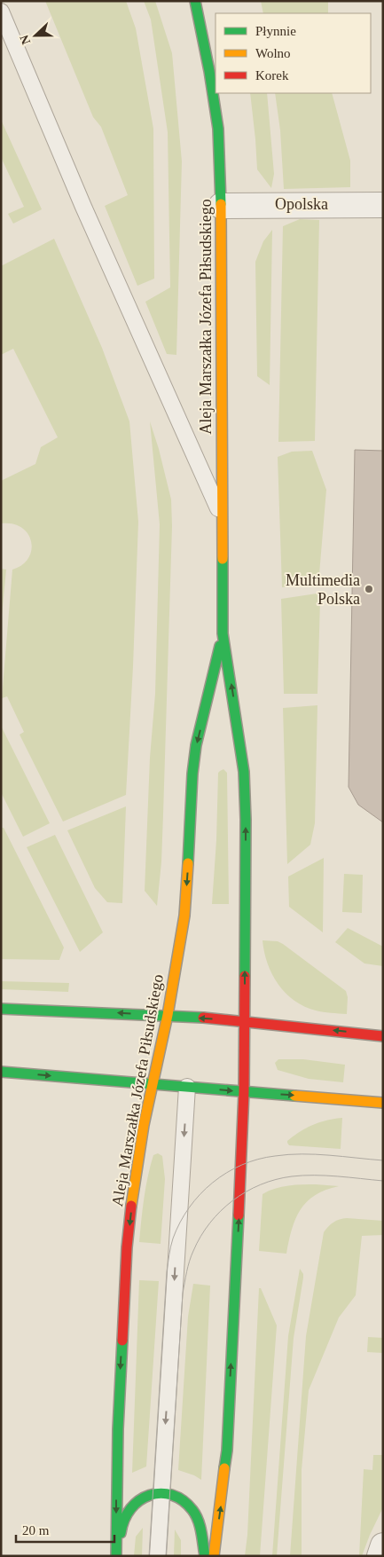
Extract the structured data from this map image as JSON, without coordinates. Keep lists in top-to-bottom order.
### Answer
{
  "streets": {
    "street": ["Opolska", "Aleja Marszałka Józefa Piłsudskiego"]
  },
  "crossings": [
    ["Opolska", "Aleja Marszałka Józefa Piłsudskiego"]
  ],
  "places": ["Multimedia Polska"],
  "legend": ["Płynnie", "Wolno", "Korek"],
  "scale_bar": "20 m",
  "north": "left"
}
